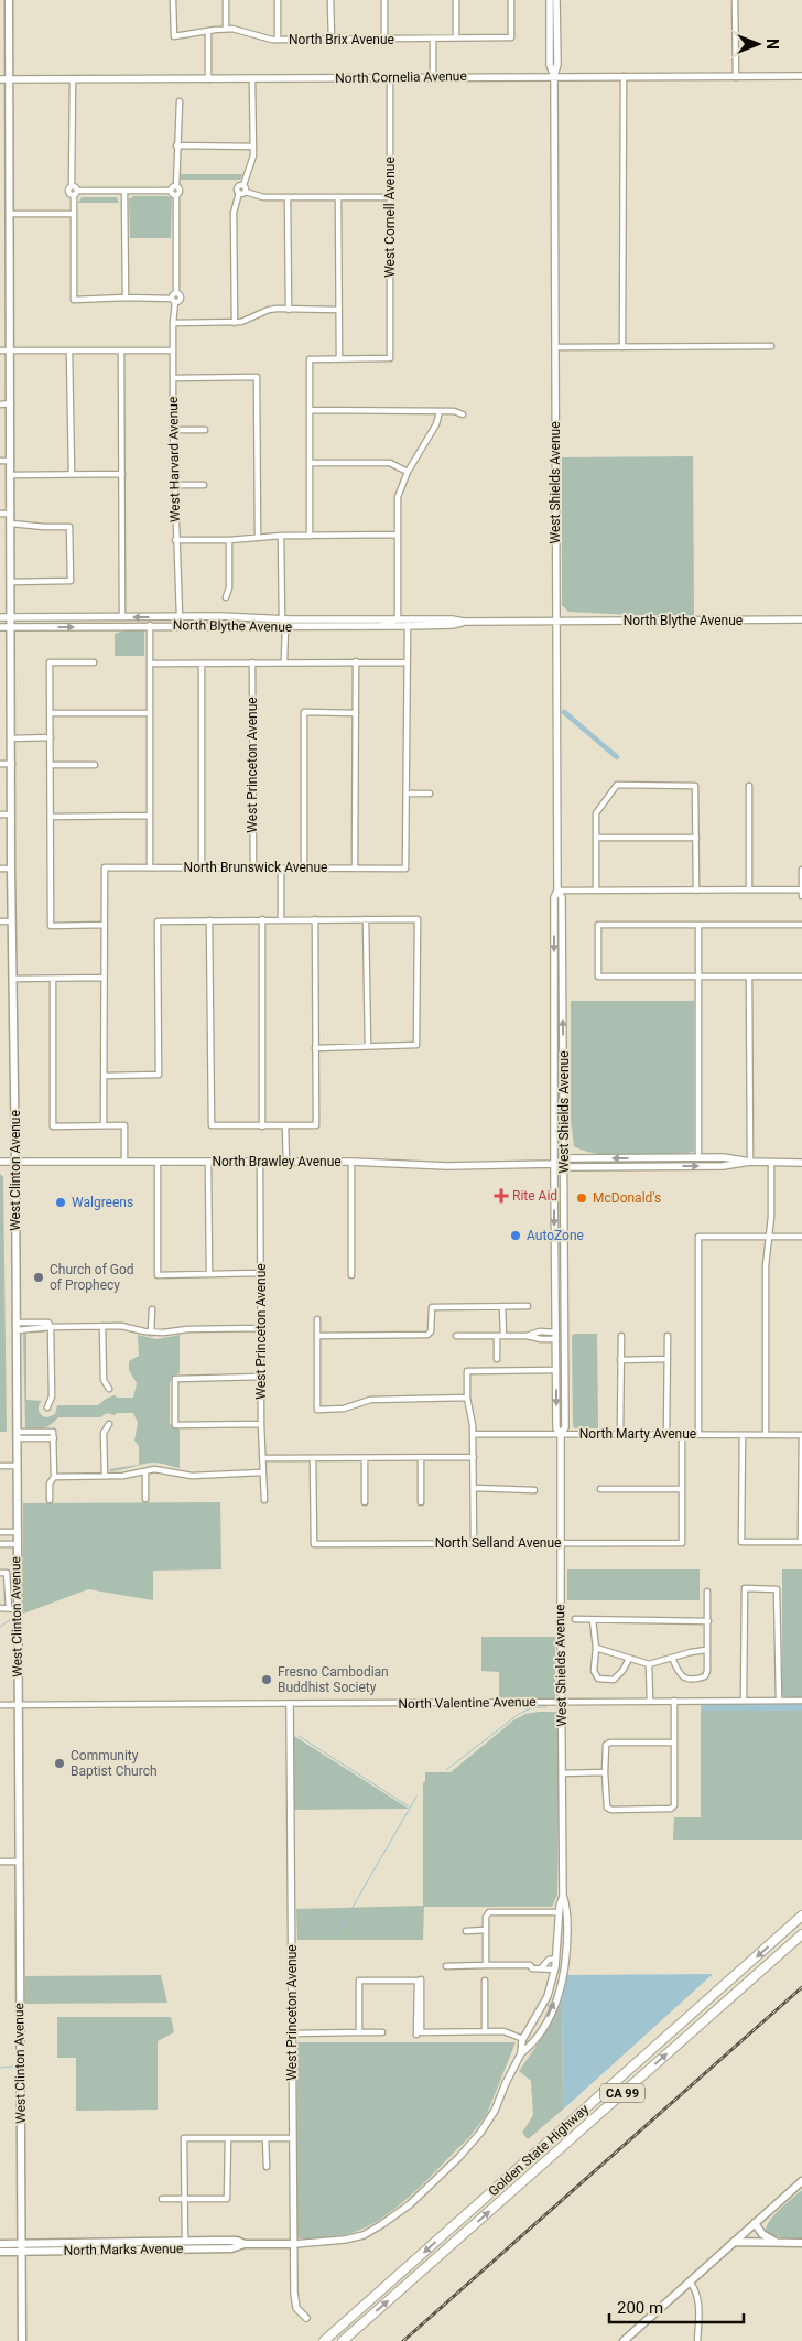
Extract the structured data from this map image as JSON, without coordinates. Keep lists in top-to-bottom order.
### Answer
{
  "streets": {
    "highway": ["CA 99", "Golden State Highway"],
    "main road": ["West Clinton Avenue", "North Marks Avenue"],
    "street": [
      "North Brix Avenue",
      "North Cornelia Avenue",
      "West Cornell Avenue",
      "West Harvard Avenue",
      "West Shields Avenue",
      "North Blythe Avenue",
      "West Princeton Avenue",
      "North Brunswick Avenue",
      "North Brawley Avenue",
      "North Marty Avenue",
      "North Selland Avenue",
      "North Valentine Avenue"
    ]
  },
  "crossings": [
    ["North Cornelia Avenue", "West Cornell Avenue"],
    ["North Cornelia Avenue", "West Shields Avenue"],
    ["North Cornelia Avenue", "West Clinton Avenue"],
    ["West Harvard Avenue", "North Blythe Avenue"],
    ["West Shields Avenue", "North Blythe Avenue"],
    ["West Shields Avenue", "North Brawley Avenue"],
    ["West Shields Avenue", "North Marty Avenue"],
    ["West Shields Avenue", "North Selland Avenue"],
    ["West Shields Avenue", "North Valentine Avenue"],
    ["West Shields Avenue", "North Marks Avenue"],
    ["North Blythe Avenue", "West Clinton Avenue"],
    ["West Princeton Avenue", "North Brunswick Avenue"],
    ["West Princeton Avenue", "North Brawley Avenue"],
    ["West Princeton Avenue", "North Valentine Avenue"],
    ["West Princeton Avenue", "North Marks Avenue"],
    ["North Brawley Avenue", "West Clinton Avenue"],
    ["West Clinton Avenue", "North Valentine Avenue"],
    ["West Clinton Avenue", "North Marks Avenue"]
  ],
  "places": {
    "health": ["Rite Aid"],
    "other": [
      "McDonald's",
      "Walgreens",
      "AutoZone",
      "Church of God of Prophecy",
      "Fresno Cambodian Buddhist Society",
      "Community Baptist Church"
    ]
  },
  "scale_bar": "200 m",
  "north": "right"
}
